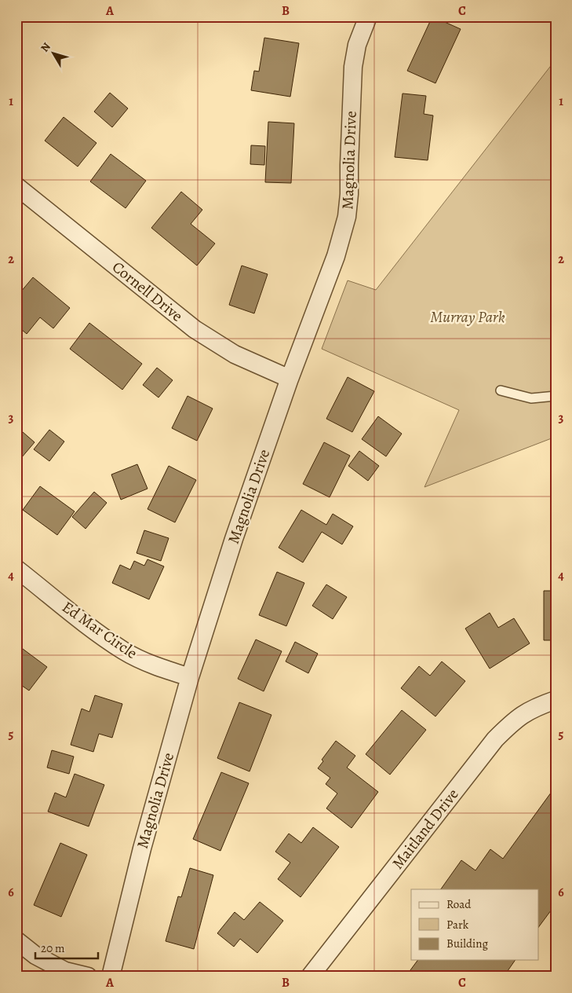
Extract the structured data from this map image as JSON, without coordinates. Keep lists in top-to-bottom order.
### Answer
{
  "streets": {
    "street": [
      "Magnolia Drive",
      "Cornell Drive",
      "Ed Mar Circle",
      "Maitland Drive"
    ]
  },
  "crossings": [
    ["Magnolia Drive", "Cornell Drive"],
    ["Magnolia Drive", "Ed Mar Circle"]
  ],
  "parks": ["Murray Park"],
  "legend": ["Road", "Park", "Building"],
  "scale_bar": "20 m",
  "north": "top left",
  "grid": {
    "columns": ["A", "B", "C"],
    "rows": [
      "1",
      "2",
      "3",
      "4",
      "5",
      "6"
    ]
  }
}
